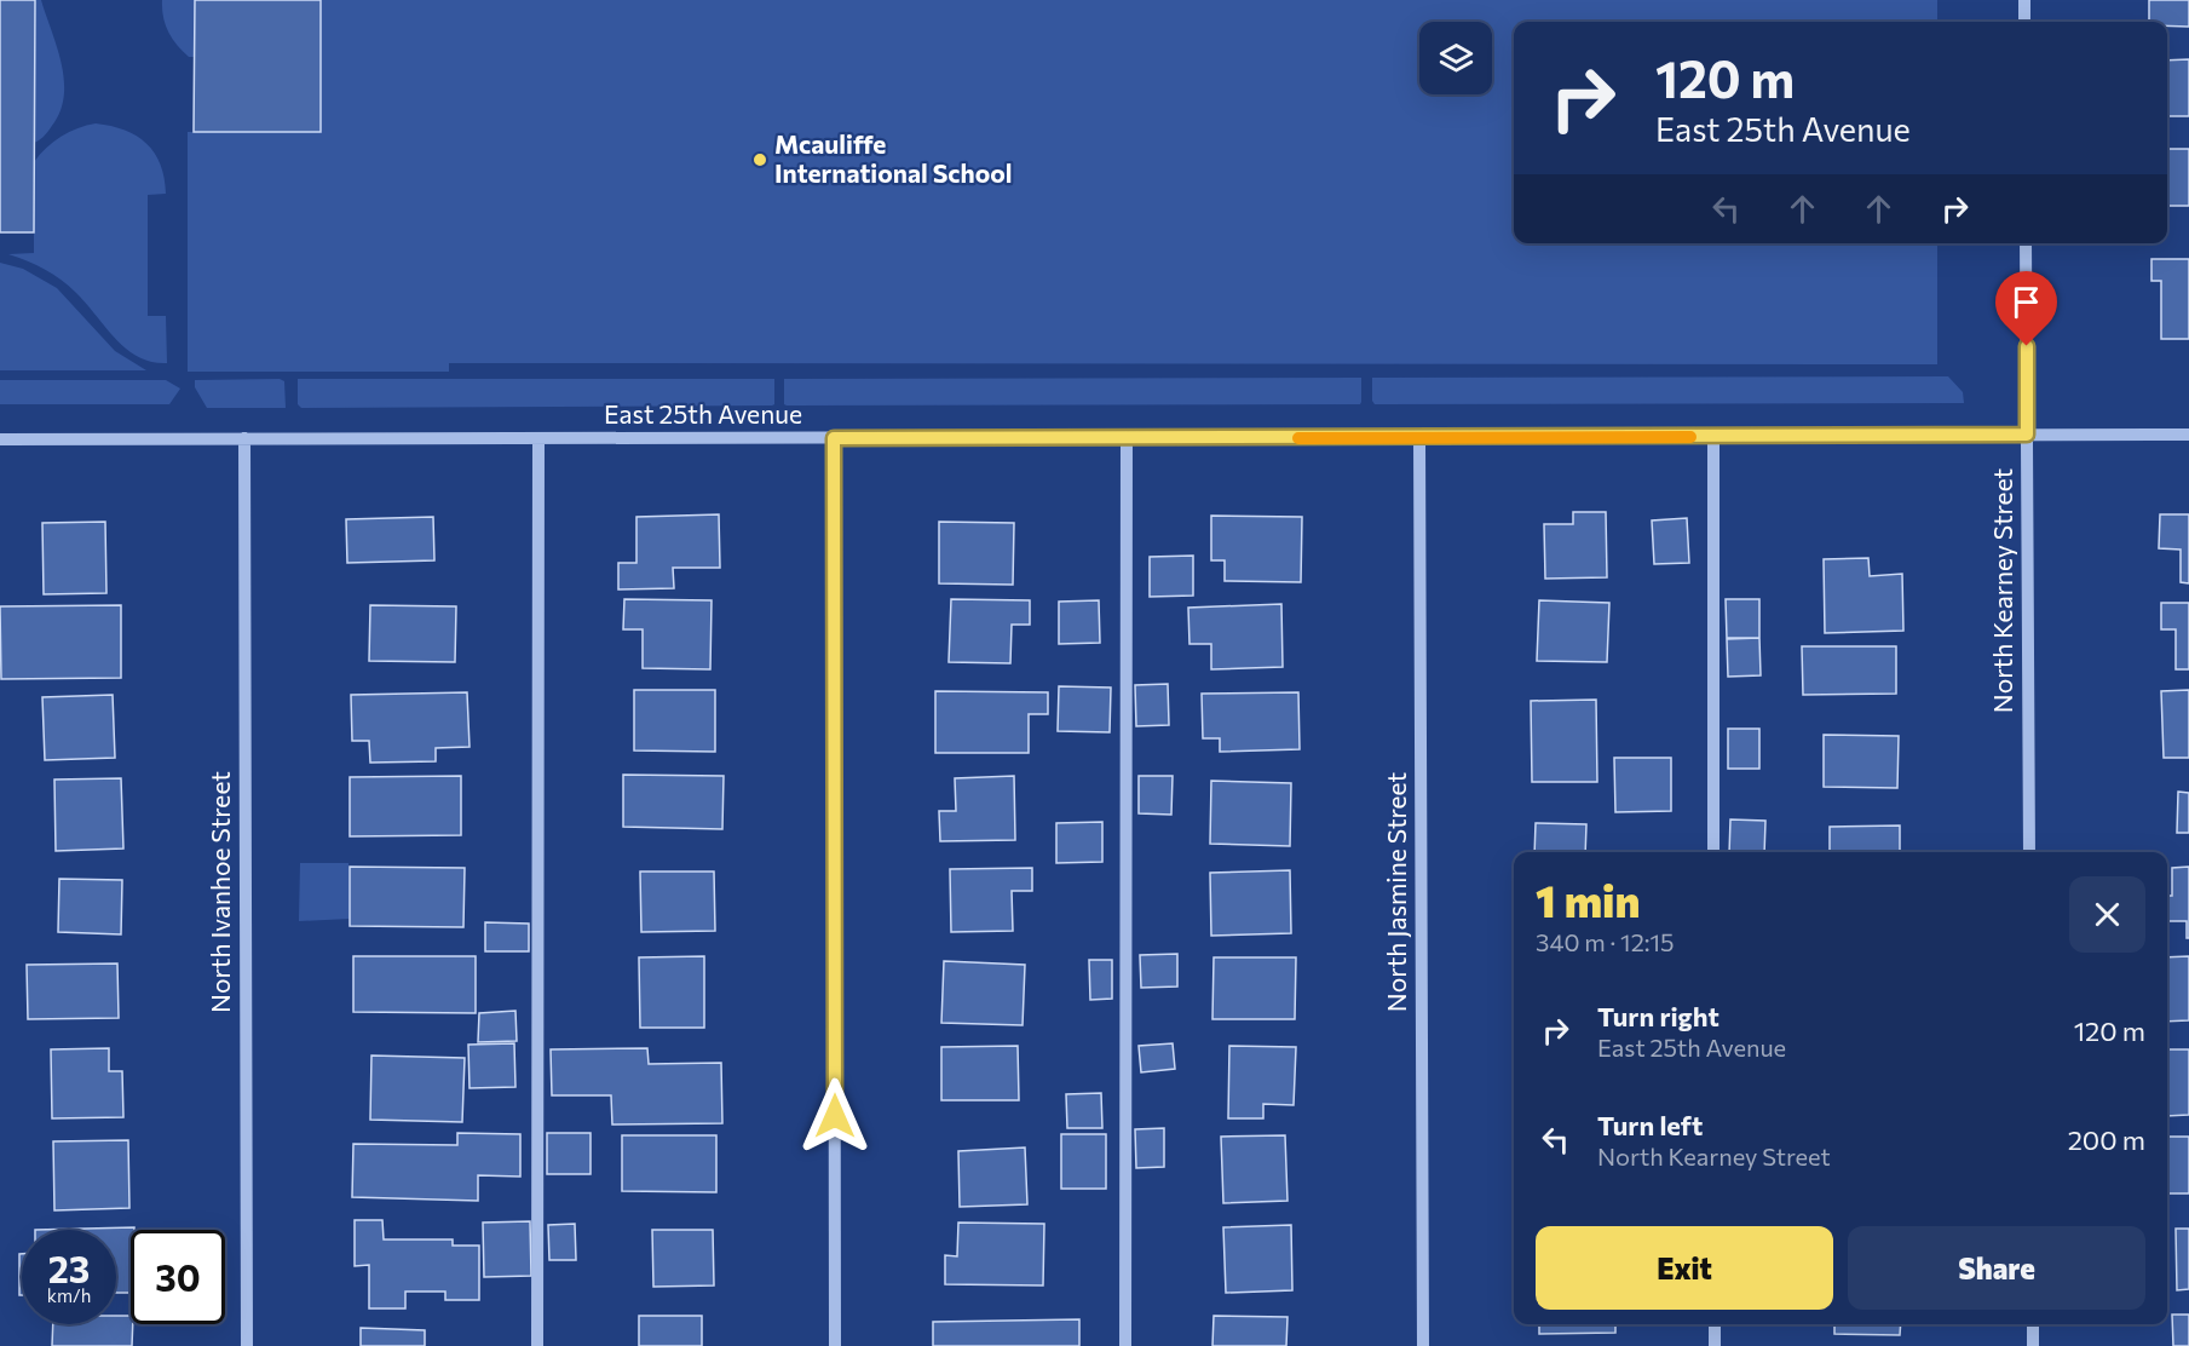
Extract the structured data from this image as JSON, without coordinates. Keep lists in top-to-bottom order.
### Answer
{
  "streets": {
    "street": [
      "East 25th Avenue",
      "North Kearney Street",
      "North Ivanhoe Street",
      "North Jasmine Street"
    ]
  },
  "crossings": [
    ["East 25th Avenue", "North Kearney Street"],
    ["East 25th Avenue", "North Ivanhoe Street"],
    ["East 25th Avenue", "North Jasmine Street"]
  ],
  "places": ["Mcauliffe International School"],
  "page": {
    "turn": ["120 m", "East 25th Avenue"],
    "heading": ["1 min", "340 m · 12:15"],
    "list": [
      {
        "name": "Turn right",
        "note": "East 25th Avenue",
        "value": "120 m"
      },
      {
        "name": "Turn left",
        "note": "North Kearney Street",
        "value": "200 m"
      }
    ],
    "buttons": ["Exit", "Share"],
    "speed": "23 km/h",
    "limit": "30"
  }
}
